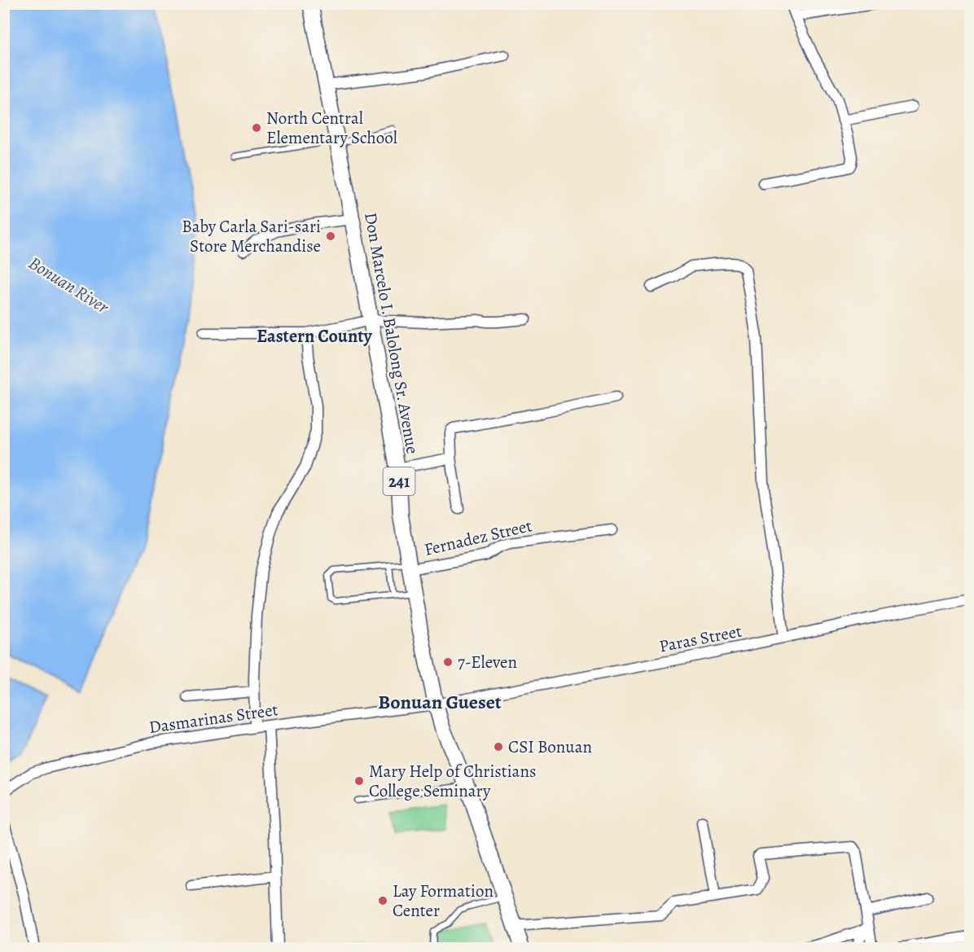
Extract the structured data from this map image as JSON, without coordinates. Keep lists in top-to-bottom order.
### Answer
{
  "streets": {
    "main road": ["Don Marcelo I. Balolong Sr. Avenue", "241"],
    "street": ["Fernadez Street", "Paras Street", "Dasmarinas Street"]
  },
  "crossings": [
    ["Don Marcelo I. Balolong Sr. Avenue", "Fernadez Street"],
    ["Don Marcelo I. Balolong Sr. Avenue", "Paras Street"],
    ["Don Marcelo I. Balolong Sr. Avenue", "Dasmarinas Street"],
    ["Paras Street", "Dasmarinas Street"]
  ],
  "districts": ["Eastern County", "Bonuan Gueset"],
  "water": ["Bonuan River"],
  "places": [
    "North Central Elementary School",
    "Baby Carla Sari-sari Store Merchandise",
    "7-Eleven",
    "CSI Bonuan",
    "Mary Help of Christians College Seminary",
    "Lay Formation Center"
  ]
}
